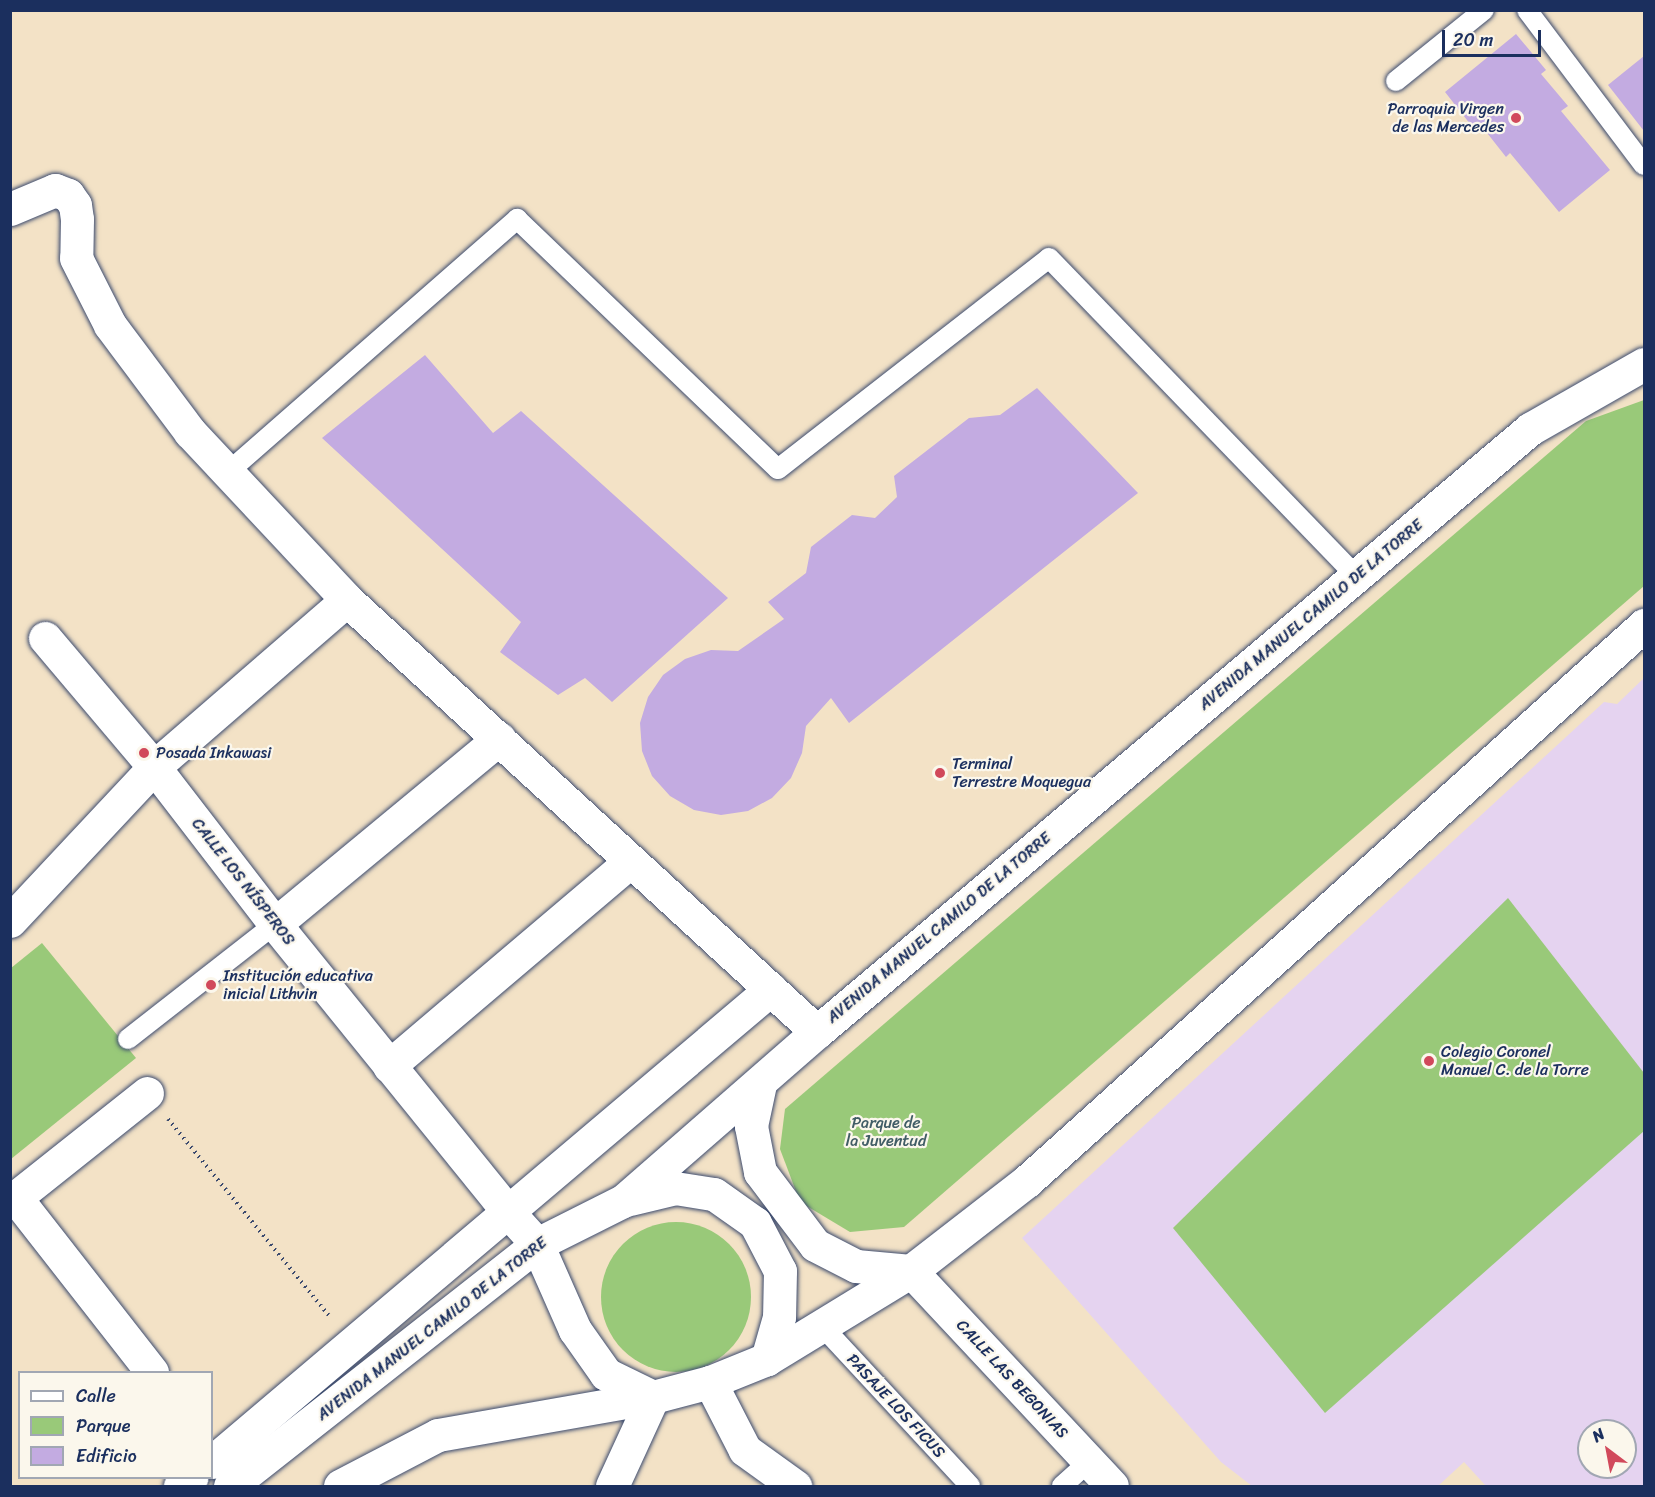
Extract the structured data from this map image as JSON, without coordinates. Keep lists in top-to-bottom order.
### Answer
{
  "streets": {
    "street": ["AVENIDA MANUEL CAMILO DE LA TORRE", "CALLE LOS NÍSPEROS", "CALLE LAS BEGONIAS"],
    "lane": ["PASAJE LOS FICUS"]
  },
  "crossings": [
    ["AVENIDA MANUEL CAMILO DE LA TORRE", "CALLE LOS NÍSPEROS"]
  ],
  "parks": ["Parque de la Juventud"],
  "places": [
    "Parroquia Virgen de las Mercedes",
    "Posada Inkawasi",
    "Terminal Terrestre Moquegua",
    "Institución educativa inicial Lithvin",
    "Colegio Coronel Manuel C. de la Torre"
  ],
  "legend": ["Calle", "Parque", "Edificio"],
  "scale_bar": "20 m",
  "north": "top left"
}
